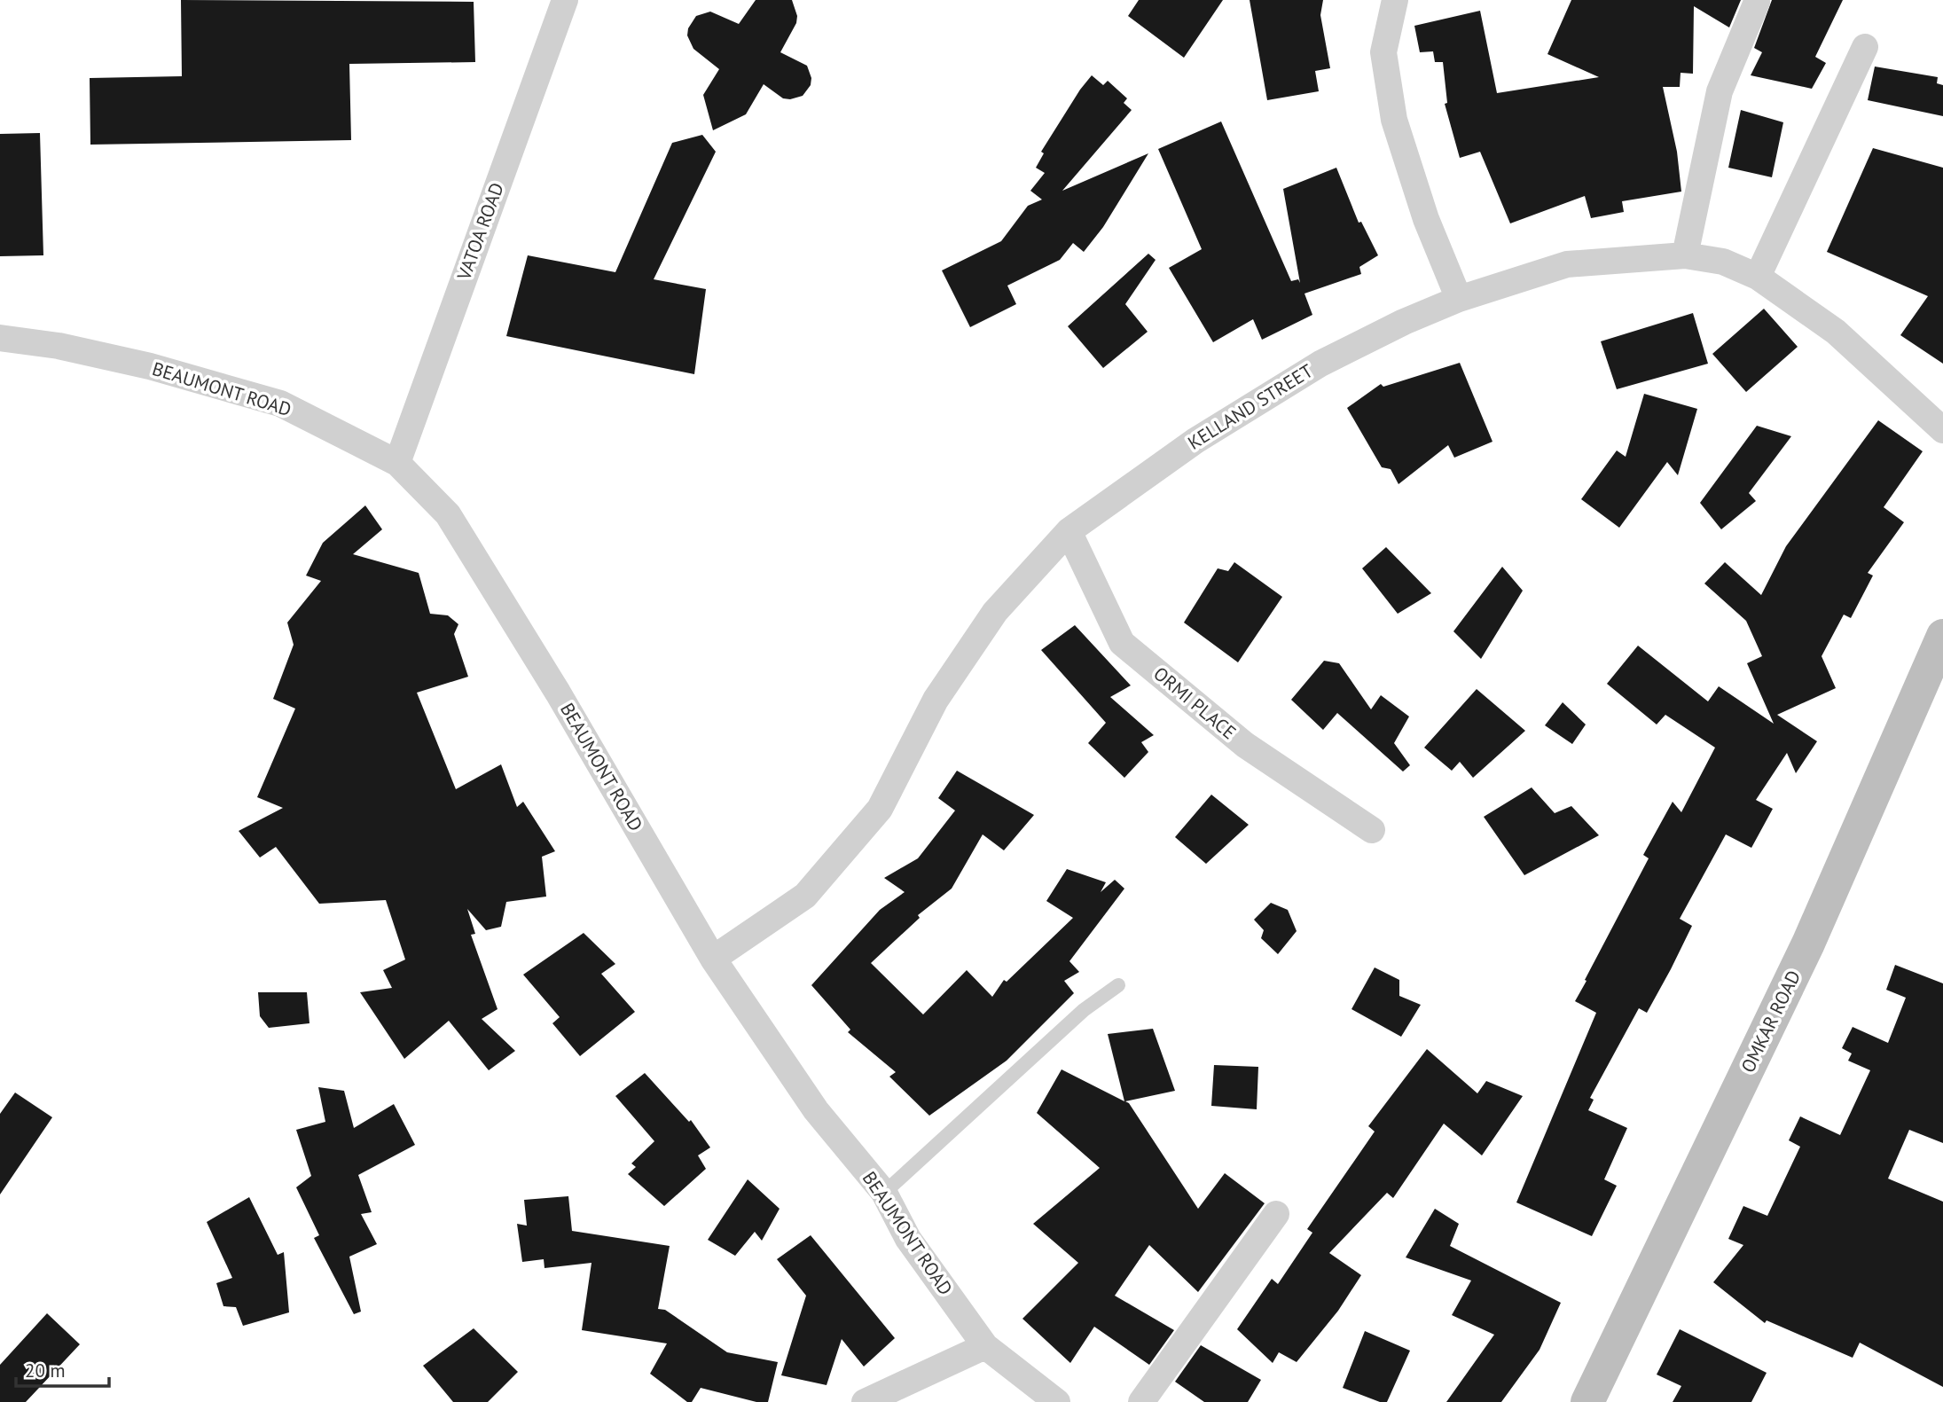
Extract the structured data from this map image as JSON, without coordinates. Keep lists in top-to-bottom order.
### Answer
{
  "streets": {
    "street": [
      "VATOA ROAD",
      "BEAUMONT ROAD",
      "KELLAND STREET",
      "ORMI PLACE",
      "OMKAR ROAD"
    ]
  },
  "crossings": [
    ["VATOA ROAD", "BEAUMONT ROAD"],
    ["BEAUMONT ROAD", "KELLAND STREET"],
    ["KELLAND STREET", "ORMI PLACE"]
  ],
  "scale_bar": "20 m"
}
